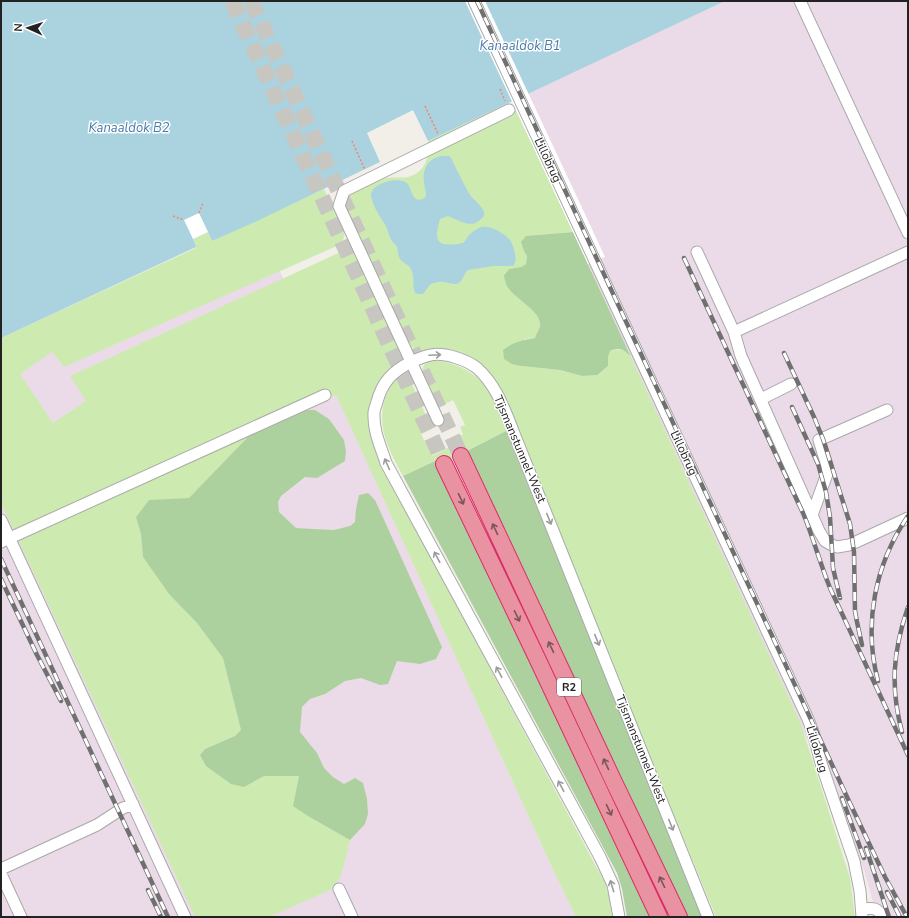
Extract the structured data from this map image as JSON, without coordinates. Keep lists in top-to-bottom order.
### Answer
{
  "streets": {
    "highway": ["R2"],
    "street": ["Lillobrug", "Tijsmanstunnel-West"]
  },
  "water": ["Kanaaldok B1", "Kanaaldok B2"],
  "north": "left"
}
